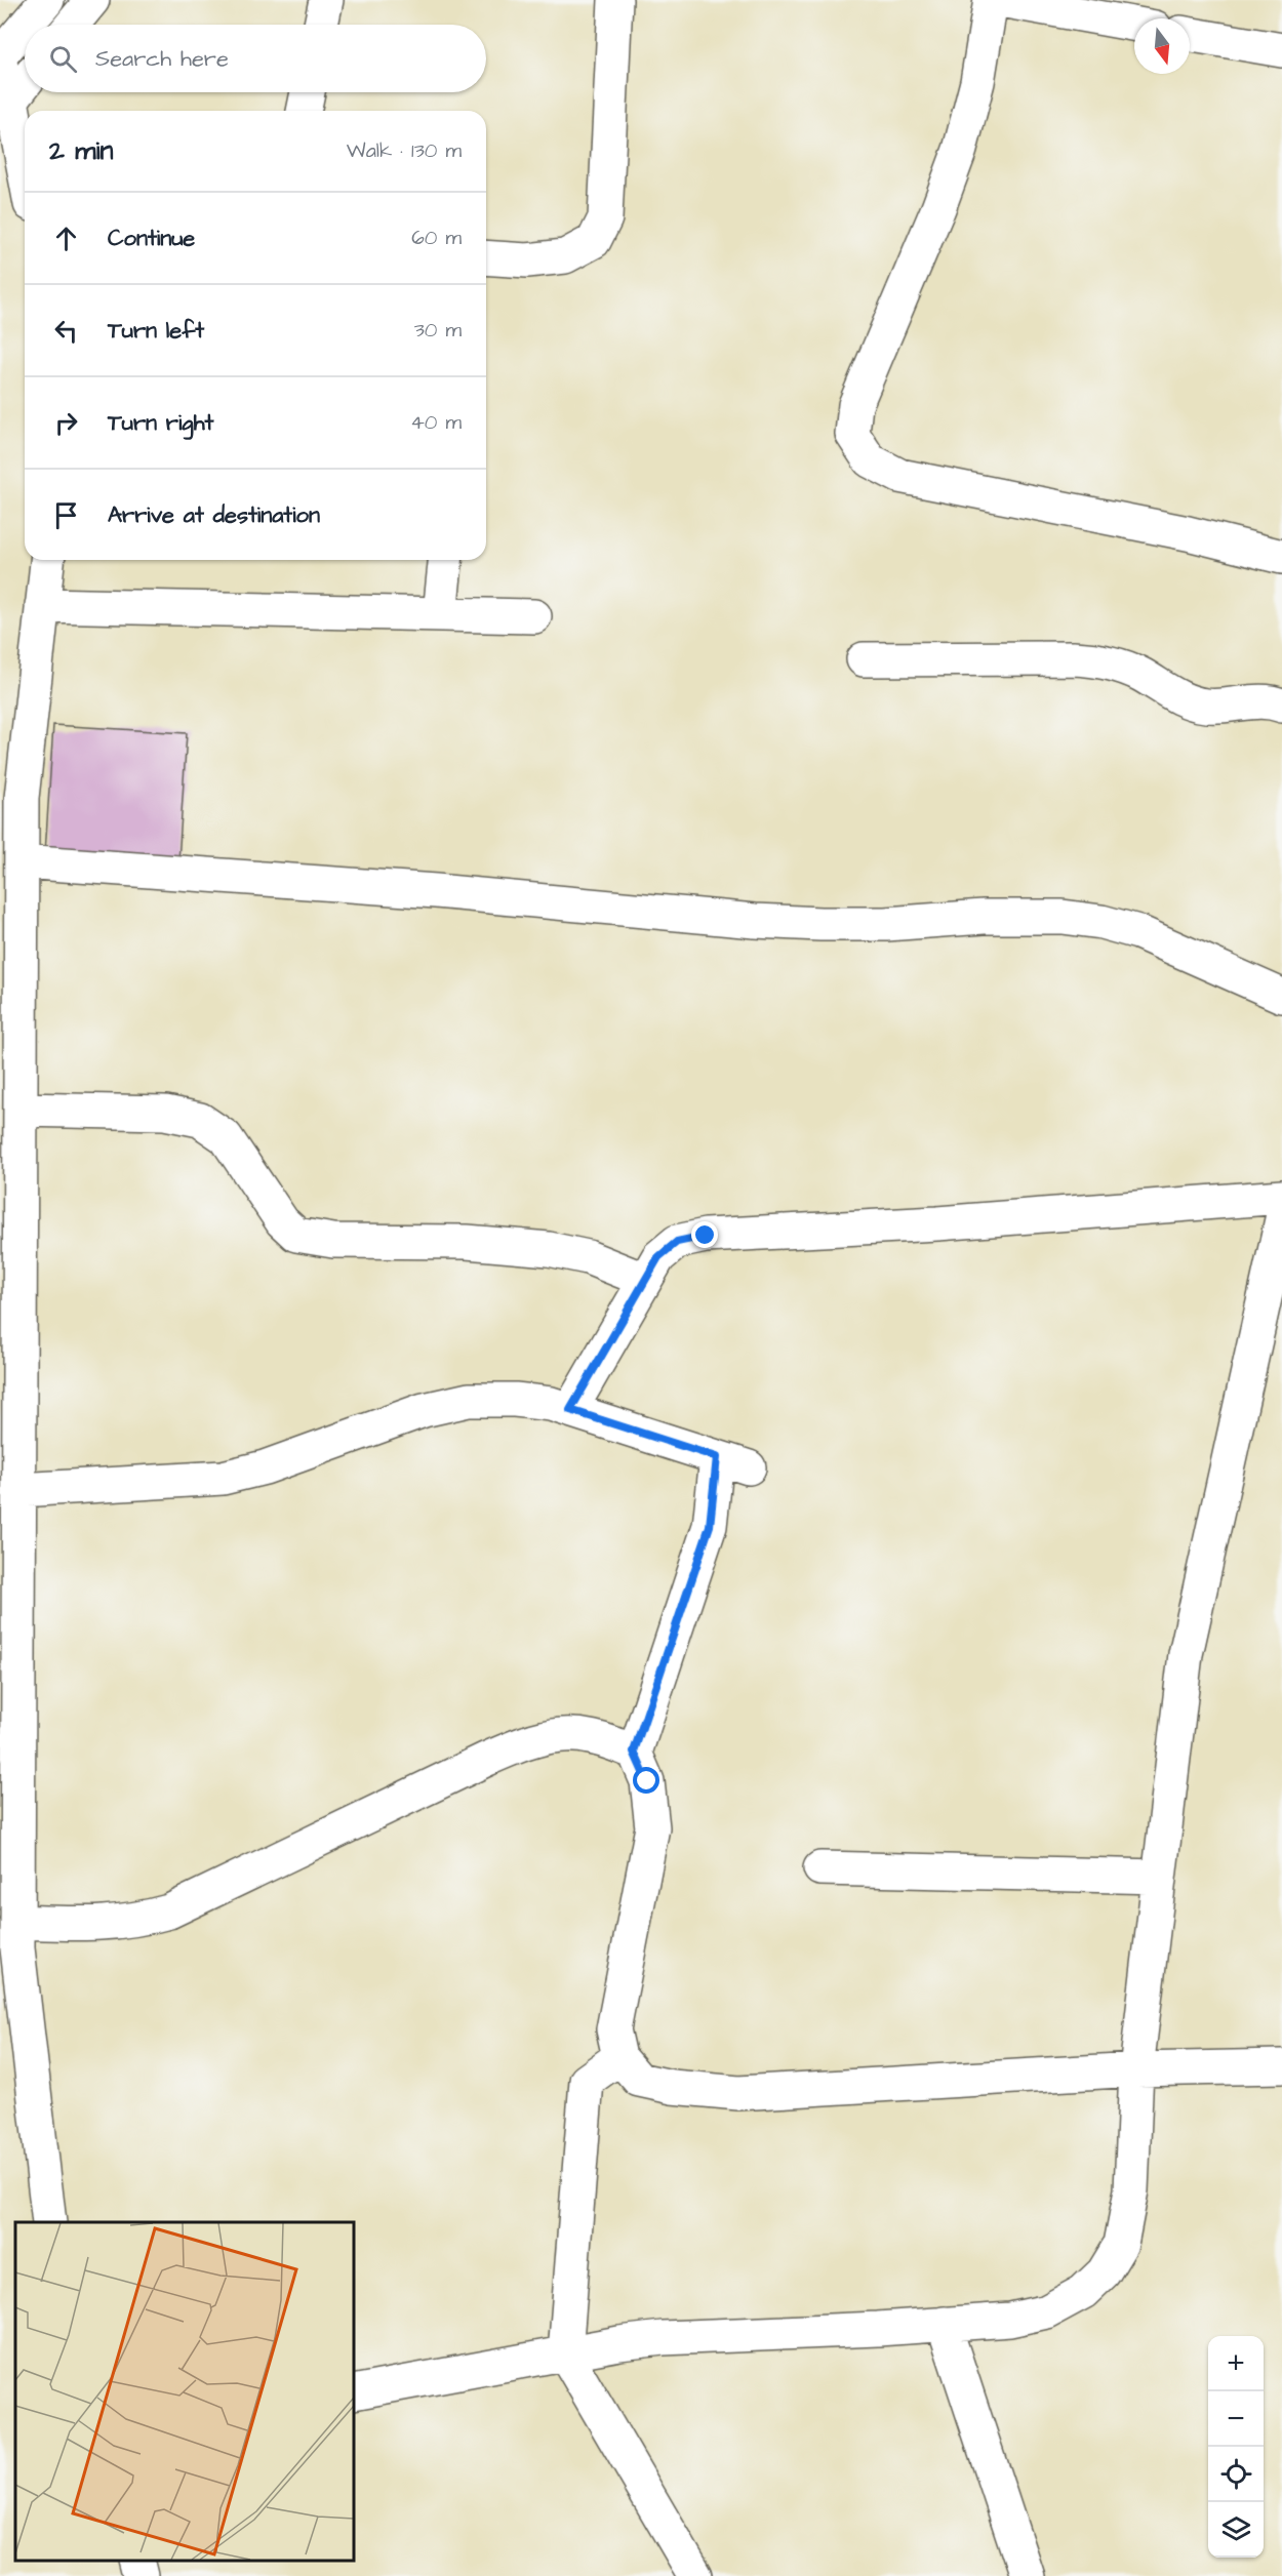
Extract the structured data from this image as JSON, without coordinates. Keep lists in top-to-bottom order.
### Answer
{
  "north": "bottom",
  "page": {
    "search": "Search here",
    "heading": ["2 min", "Walk · 130 m"],
    "list": [
      ["Continue", "60 m"],
      ["Turn left", "30 m"],
      ["Turn right", "40 m"],
      "Arrive at destination"
    ],
    "map_buttons": ["+", "−"]
  }
}
